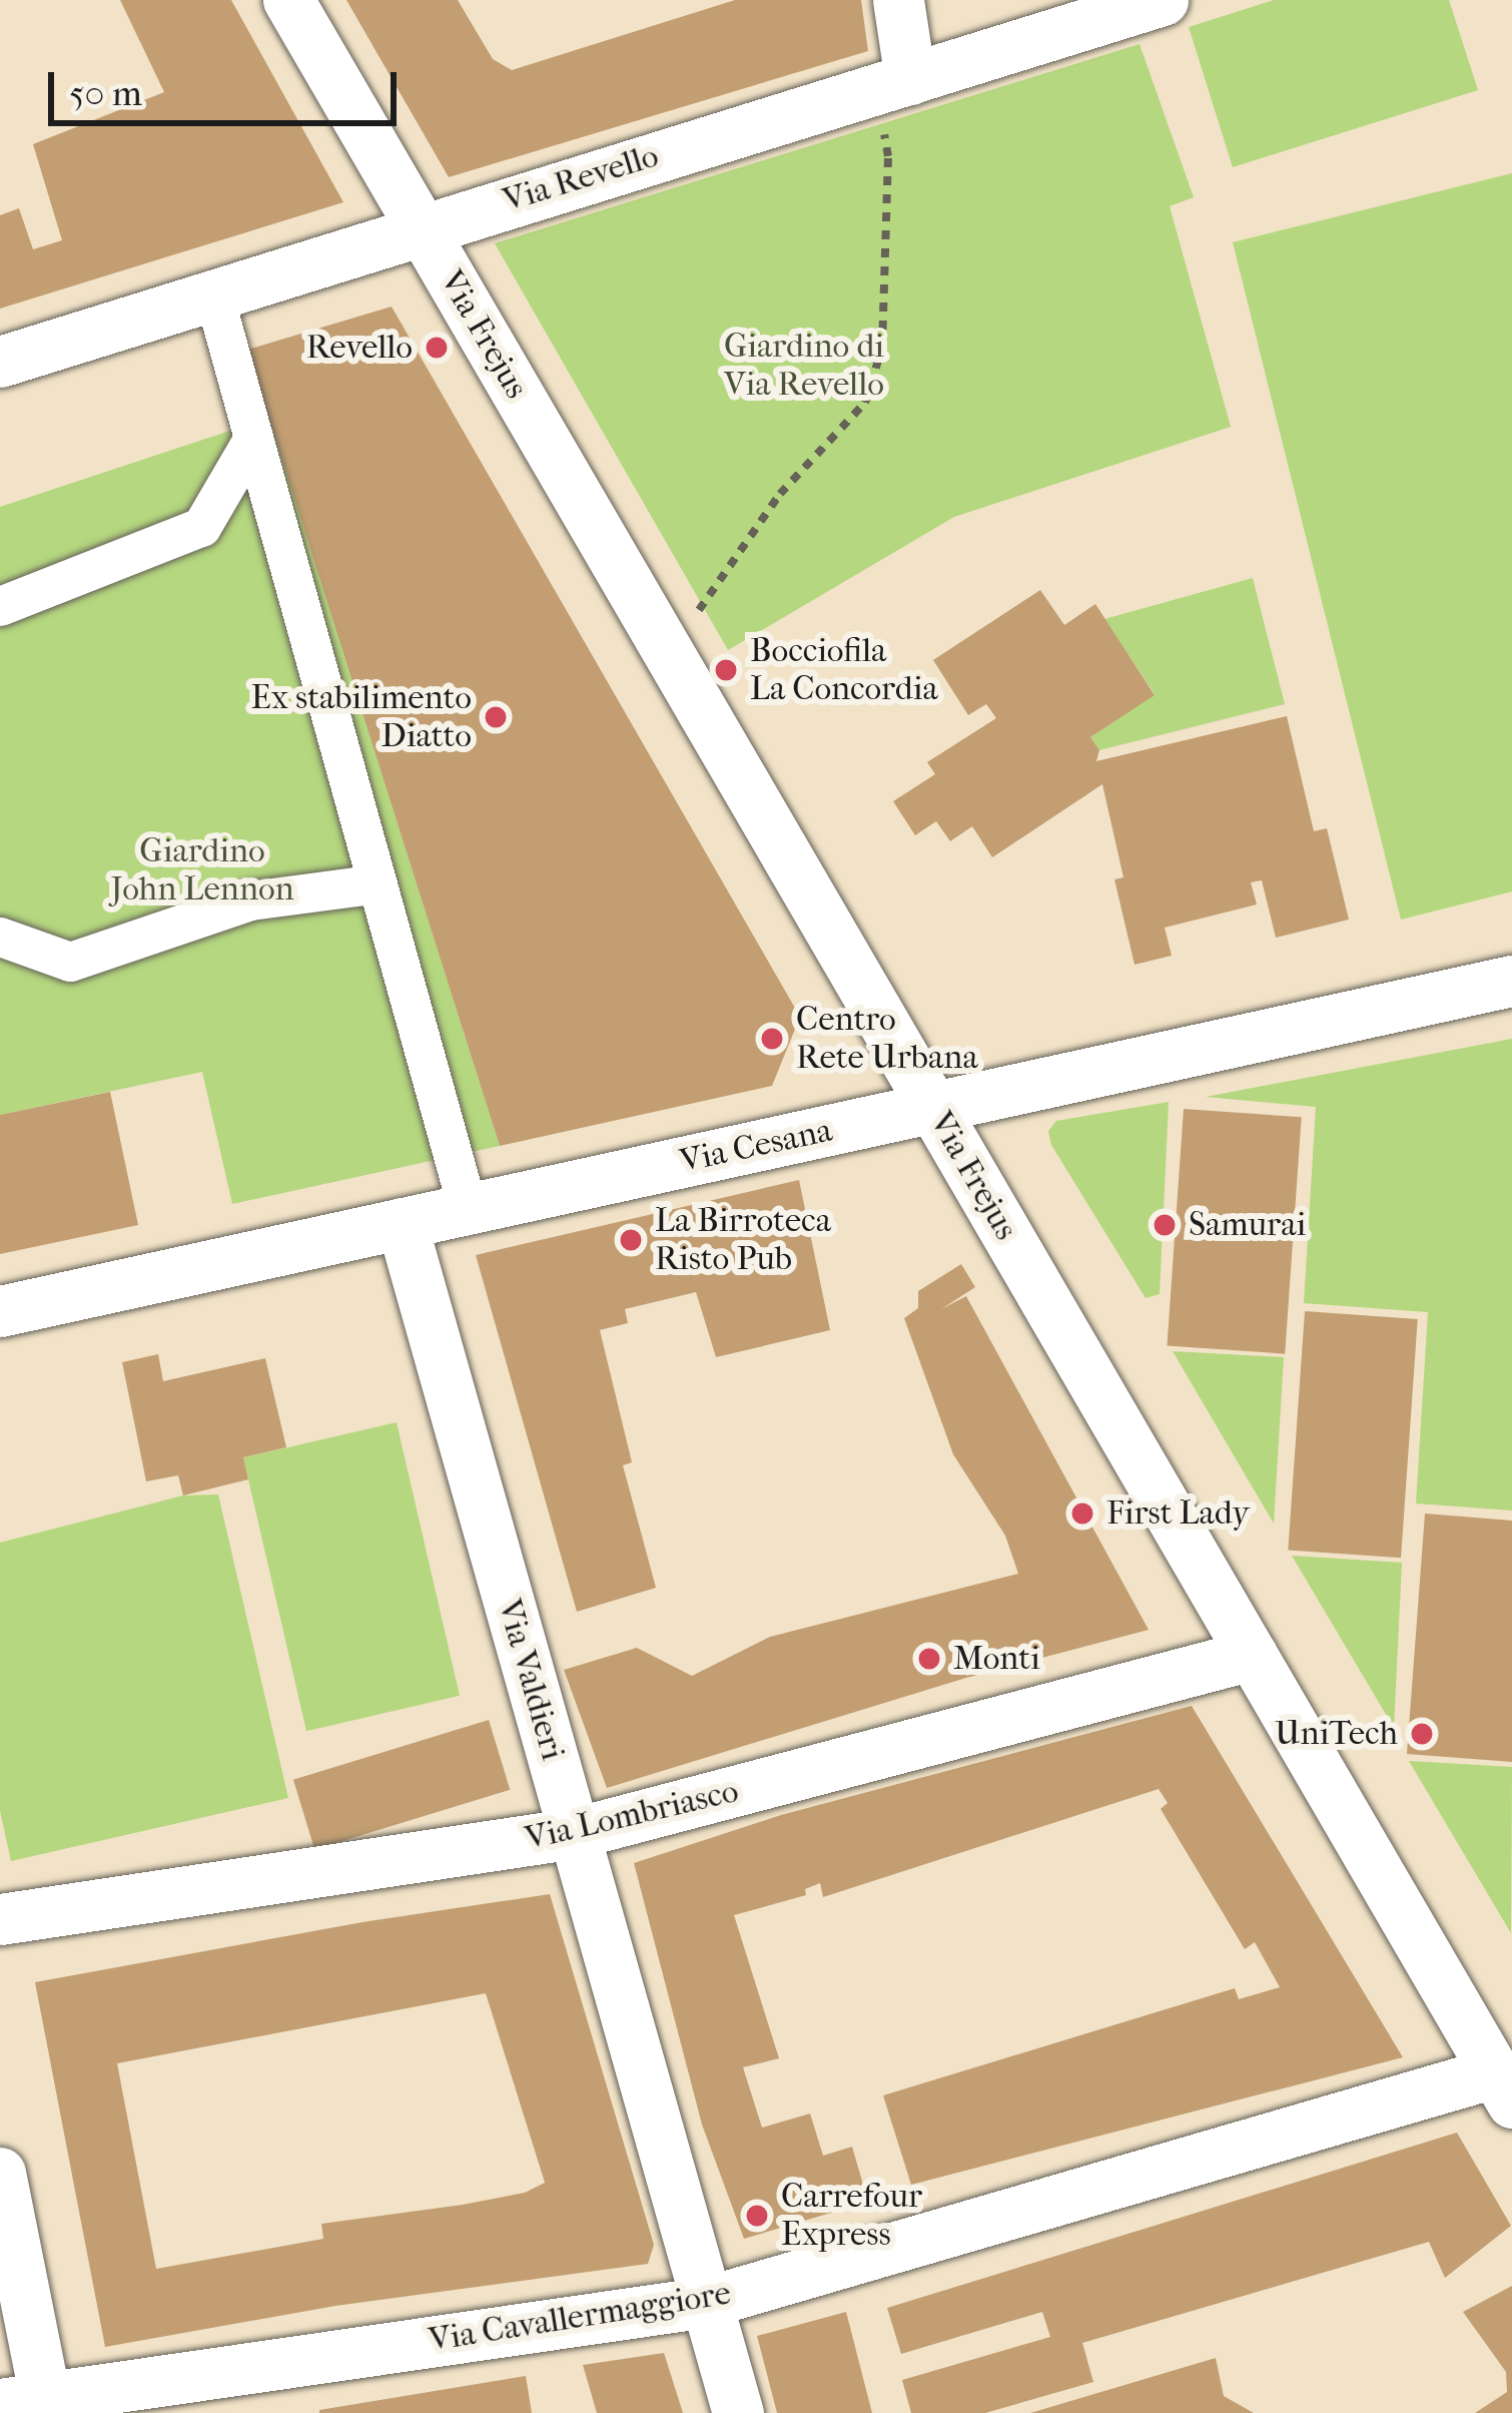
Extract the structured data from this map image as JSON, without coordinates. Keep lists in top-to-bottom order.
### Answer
{
  "streets": {
    "street": [
      "Via Revello",
      "Via Frejus",
      "Via Cesana",
      "Via Valdieri",
      "Via Lombriasco",
      "Via Cavallermaggiore"
    ]
  },
  "crossings": [
    ["Via Revello", "Via Frejus"],
    ["Via Frejus", "Via Cesana"],
    ["Via Frejus", "Via Lombriasco"],
    ["Via Frejus", "Via Cavallermaggiore"],
    ["Via Cesana", "Via Valdieri"],
    ["Via Valdieri", "Via Lombriasco"],
    ["Via Valdieri", "Via Cavallermaggiore"]
  ],
  "parks": ["Giardino di Via Revello", "Giardino John Lennon"],
  "places": [
    "Revello",
    "Bocciofila La Concordia",
    "Ex stabilimento Diatto",
    "Centro Rete Urbana",
    "Samurai",
    "La Birroteca Risto Pub",
    "First Lady",
    "Monti",
    "UniTech",
    "Carrefour Express"
  ],
  "scale_bar": "50 m"
}
